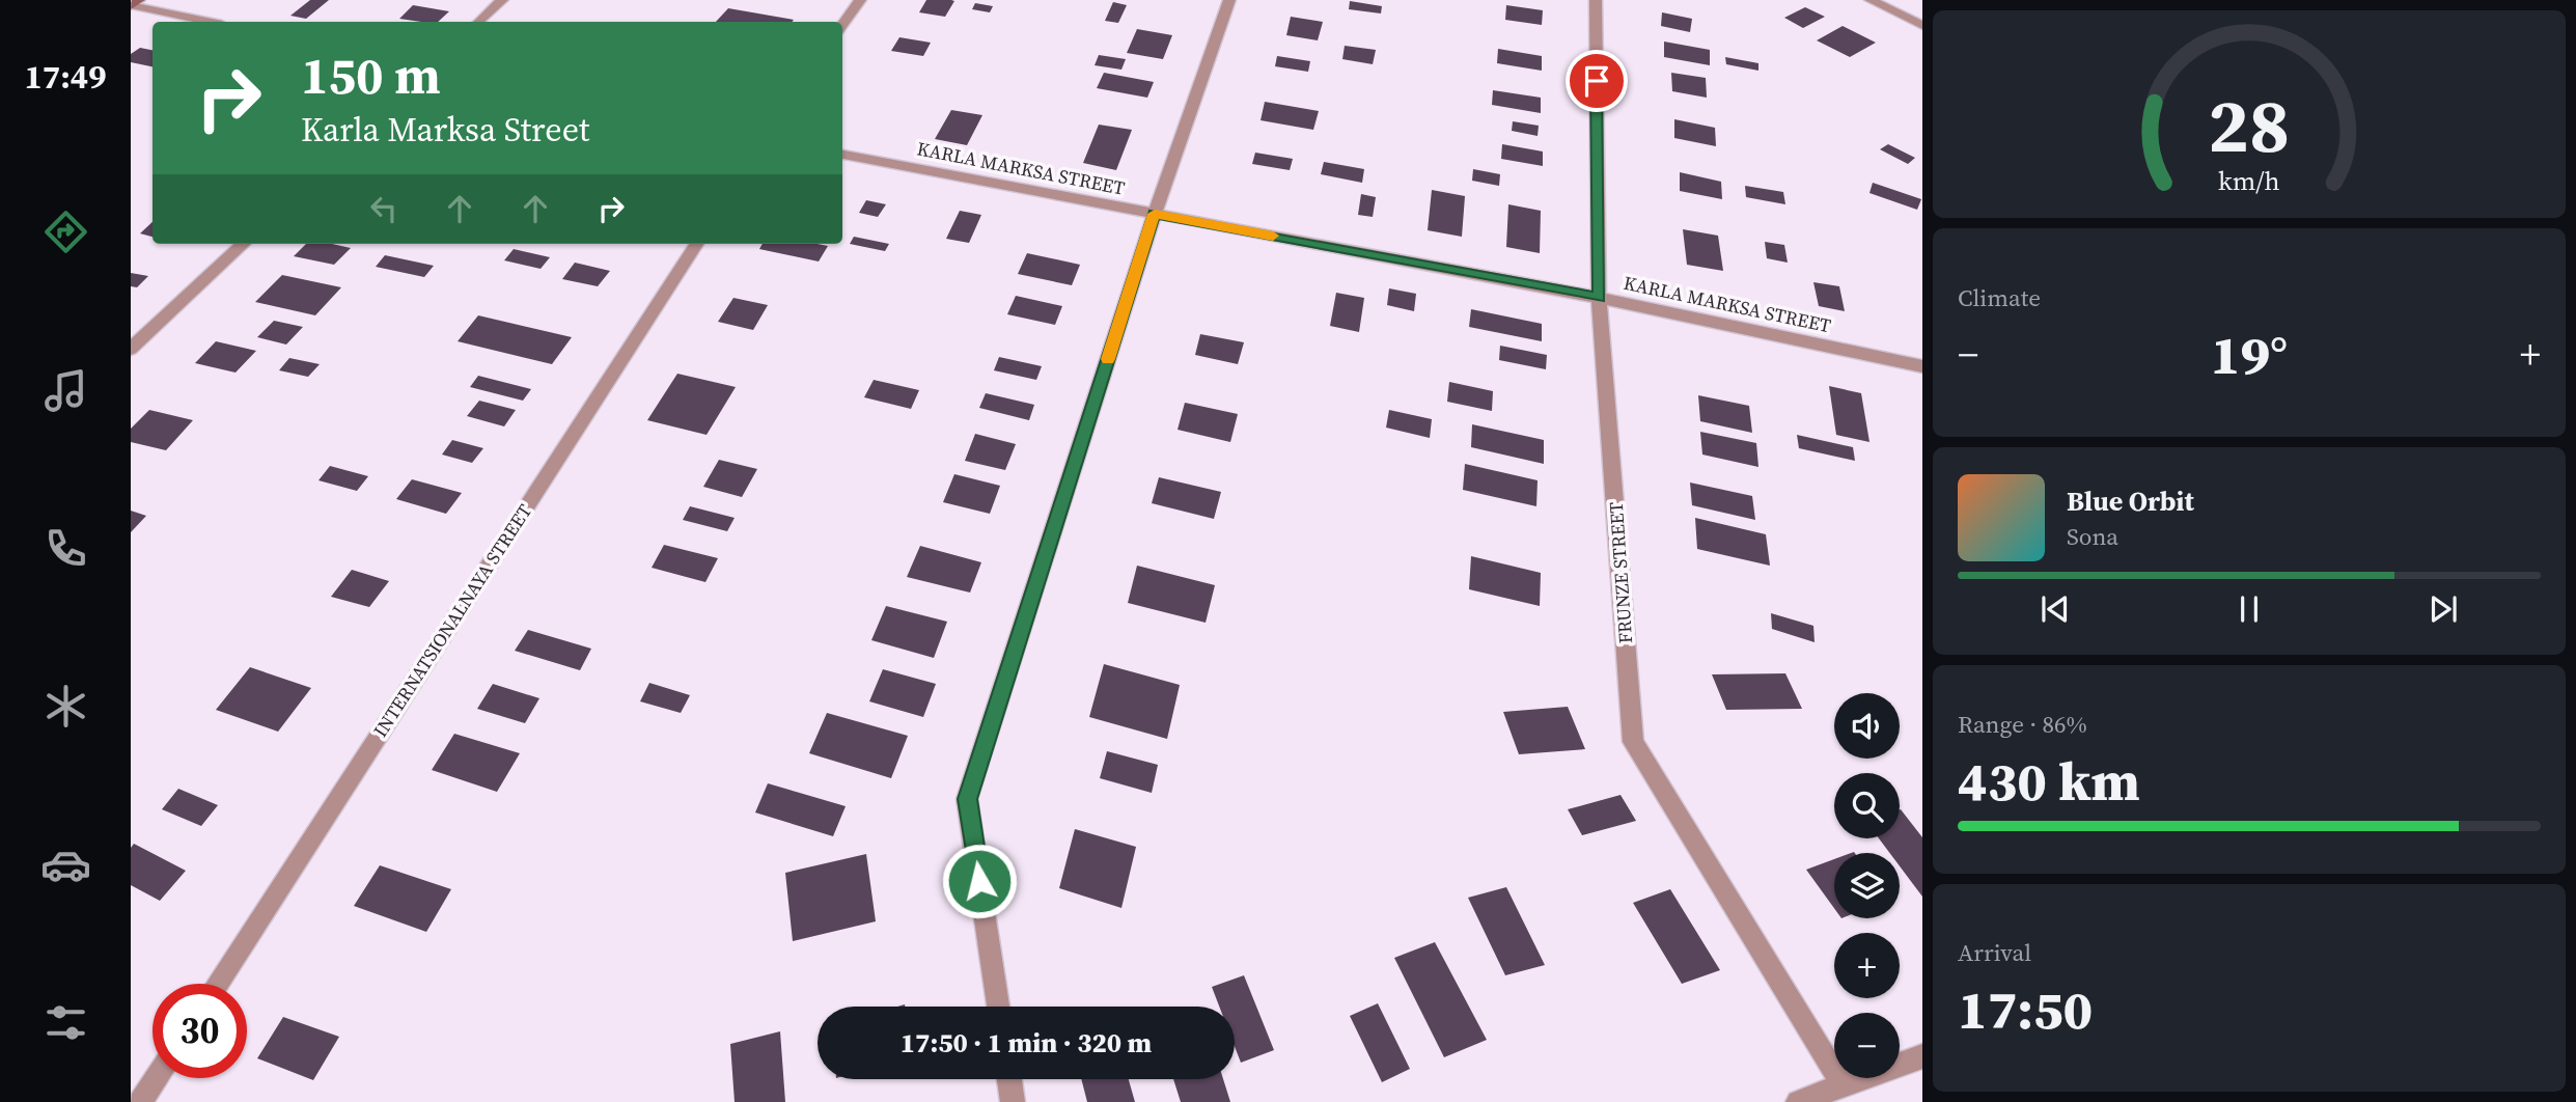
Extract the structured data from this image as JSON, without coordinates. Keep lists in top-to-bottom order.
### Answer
{
  "streets": {
    "street": ["KARLA MARKSA STREET", "FRUNZE STREET", "INTERNATSIONALNAYA STREET"]
  },
  "crossings": [
    ["KARLA MARKSA STREET", "FRUNZE STREET"]
  ],
  "page": {
    "tabs": "17:49",
    "turn": ["150 m", "Karla Marksa Street"],
    "tile": [
      "Climate",
      ["Range · 86%", "430 km"],
      ["Arrival", "17:50"]
    ],
    "heat": ["−", "19°", "+"],
    "song": ["Blue Orbit", "Sona"],
    "map_buttons": ["+", "−"],
    "limit": "30",
    "trip": "17:50 · 1 min · 320 m",
    "gauge": ["28", "km/h"]
  }
}
